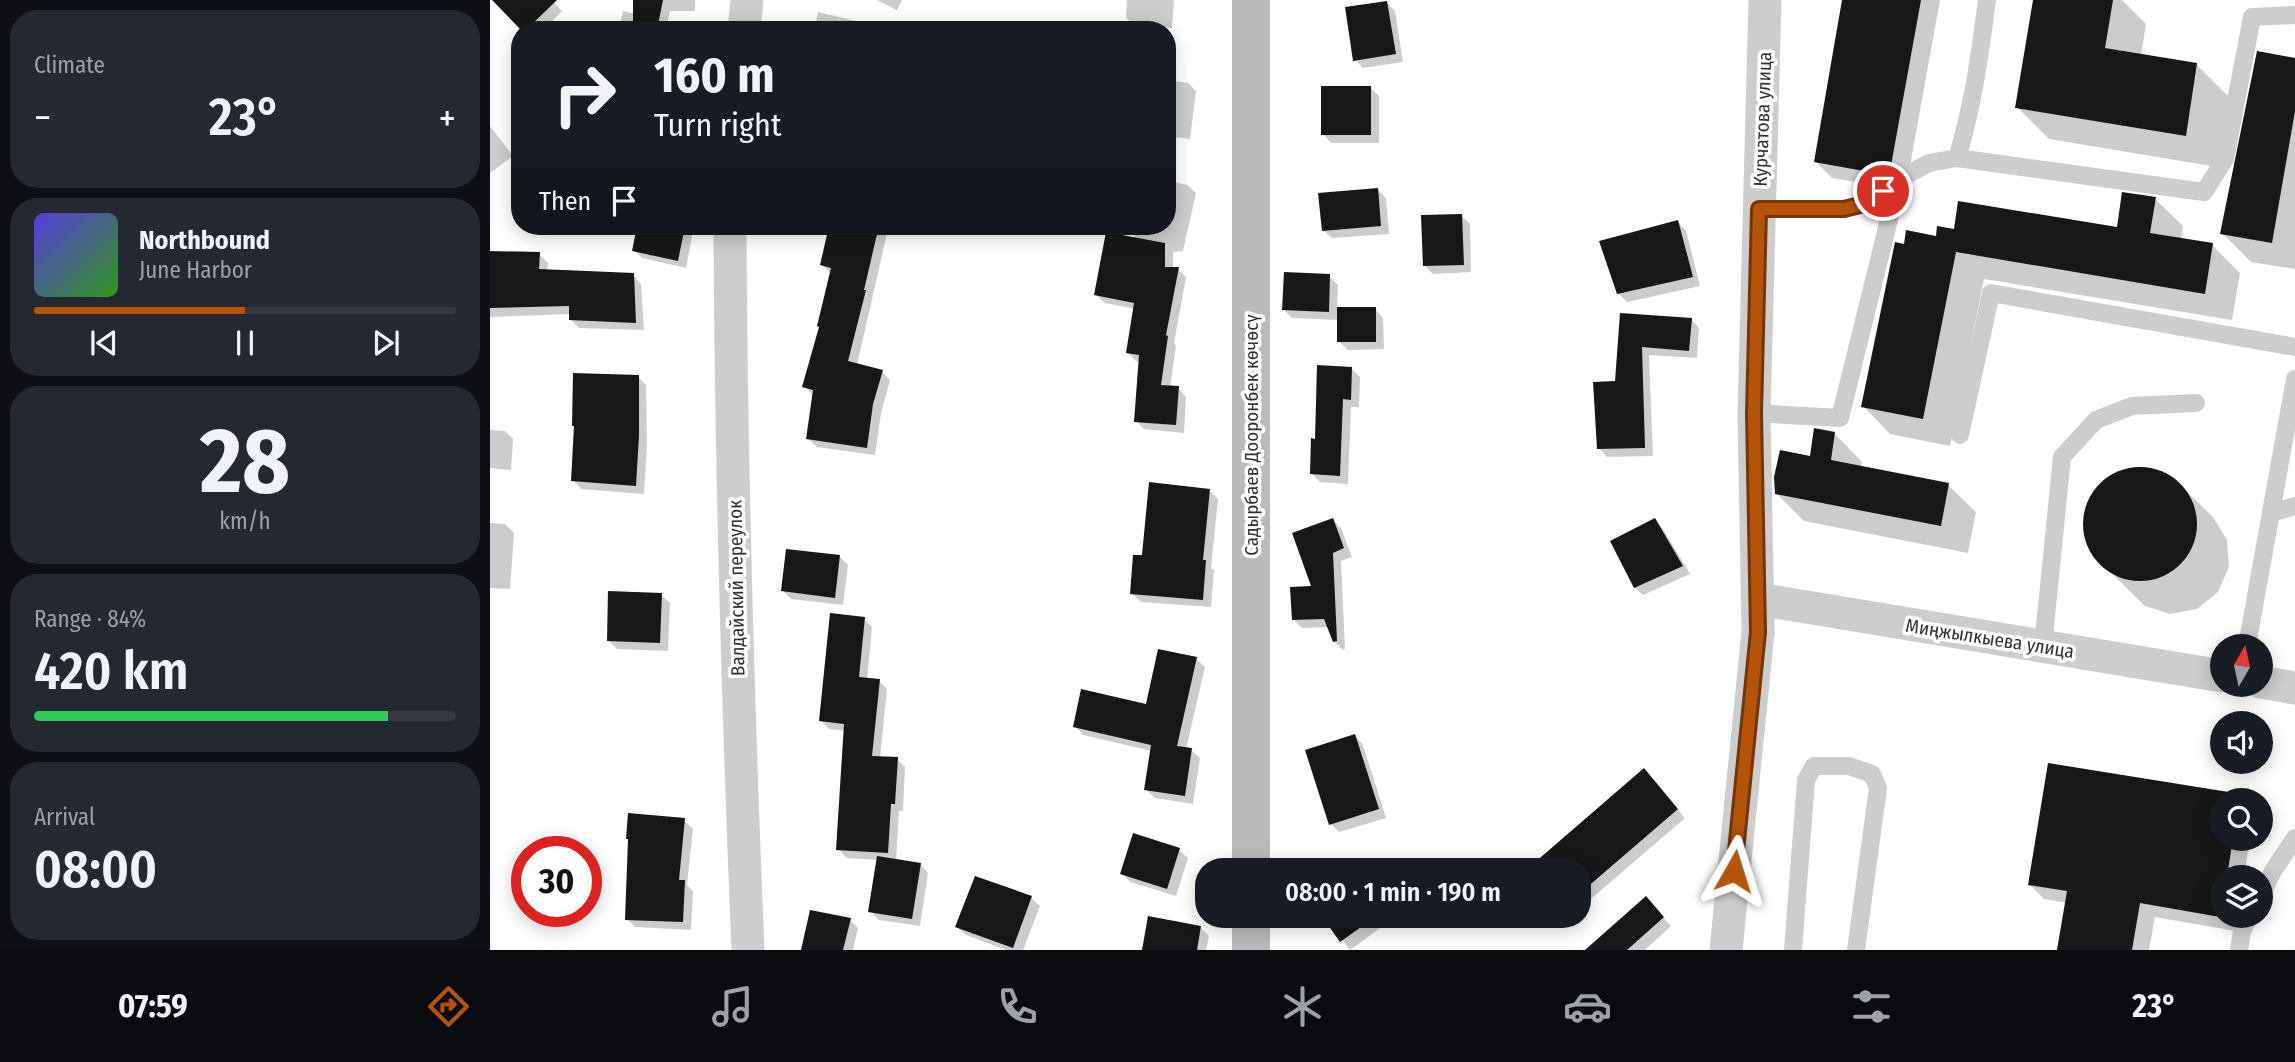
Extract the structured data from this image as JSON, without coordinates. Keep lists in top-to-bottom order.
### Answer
{
  "streets": {
    "main road": ["Садырбаев Дооронбек көчөсү"],
    "street": ["Курчатова улица", "Валдайский переулок", "Миңжылкыева улица"]
  },
  "crossings": [
    ["Курчатова улица", "Миңжылкыева улица"]
  ],
  "north": "top",
  "page": {
    "tile": [
      "Climate",
      ["28", "km/h"],
      ["Range · 84%", "420 km"],
      ["Arrival", "08:00"]
    ],
    "turn": ["160 m", "Turn right"],
    "heat": ["−", "23°", "+"],
    "then": "Then",
    "song": ["Northbound", "June Harbor"],
    "limit": "30",
    "trip": "08:00 · 1 min · 190 m",
    "tabs": ["07:59", "23°"]
  }
}
